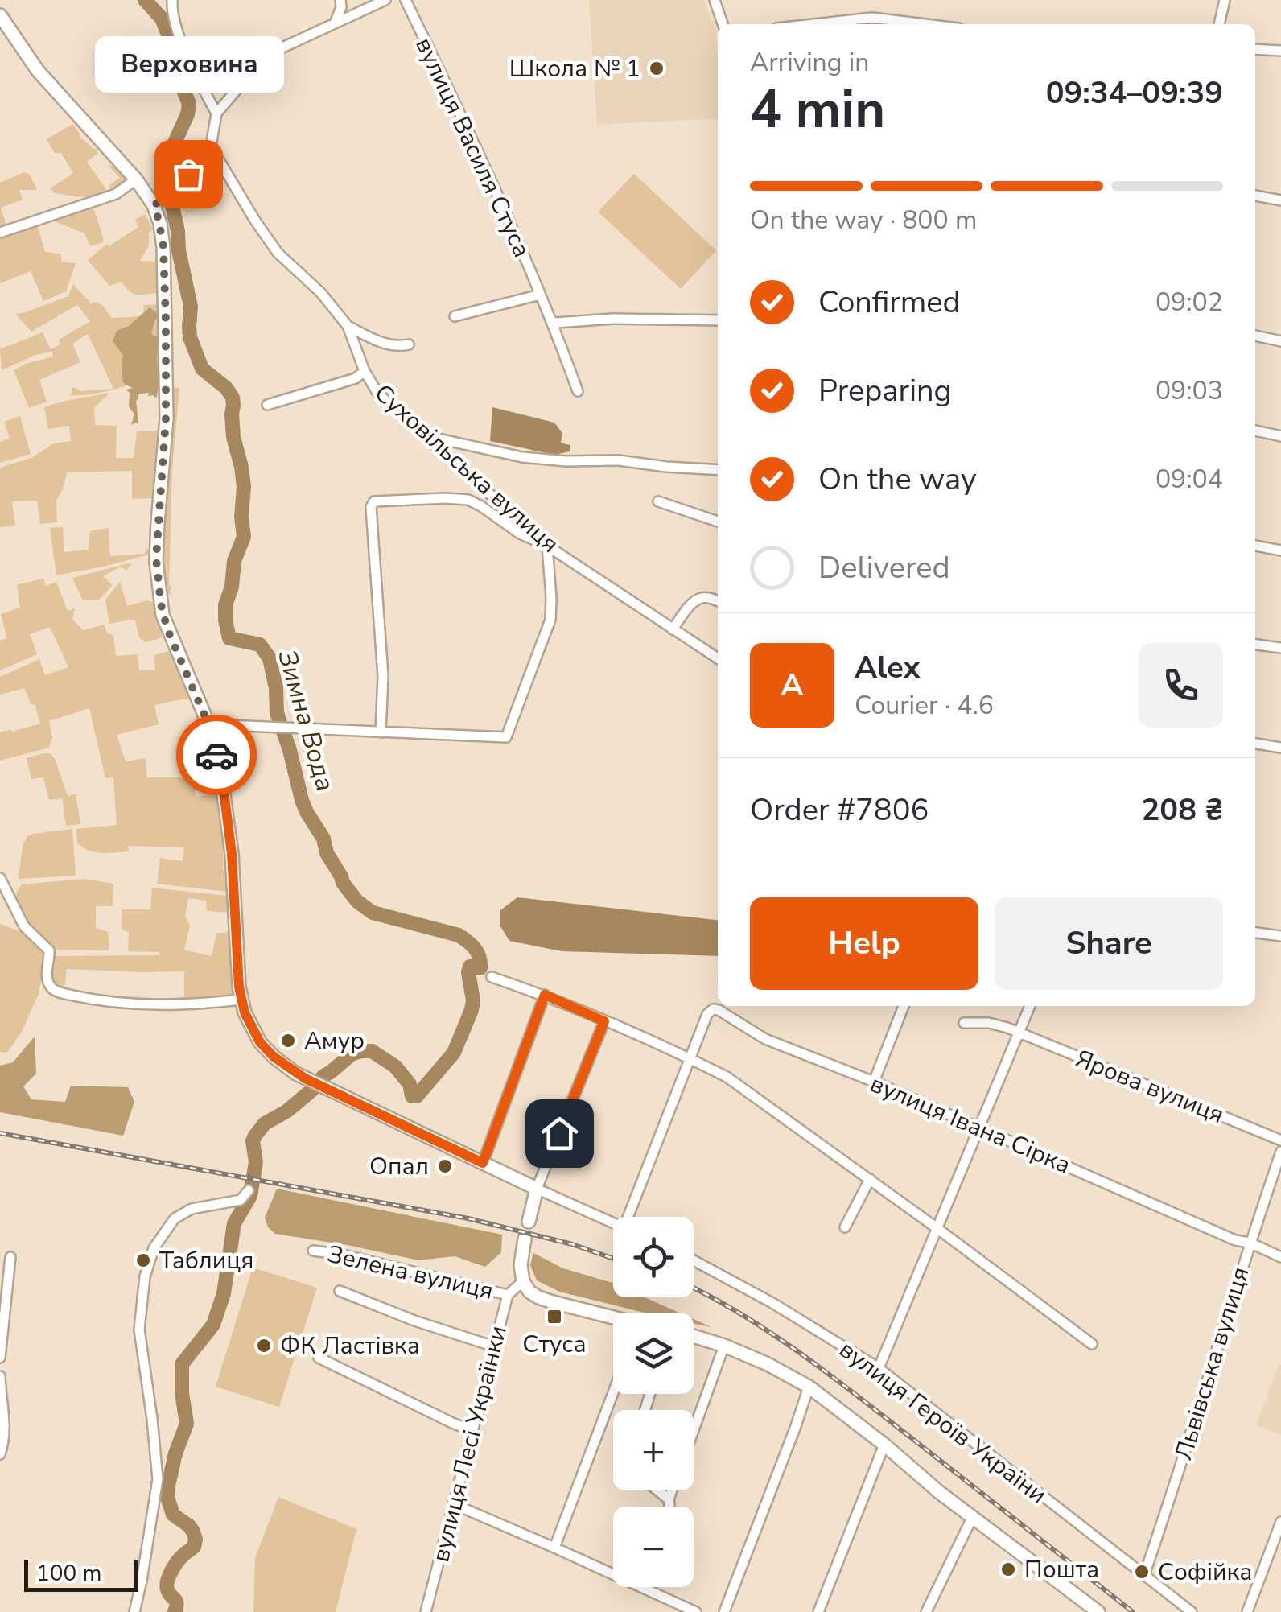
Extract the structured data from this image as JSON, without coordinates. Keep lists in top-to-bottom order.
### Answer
{
  "streets": {
    "street": [
      "вулиця Василя Стуса",
      "Суховільська вулиця",
      "Ярова вулиця",
      "вулиця Івана Сірка",
      "Зелена вулиця",
      "Львівська вулиця",
      "вулиця Героїв України",
      "вулиця Лесі Українки"
    ]
  },
  "crossings": [
    ["вулиця Івана Сірка", "Львівська вулиця"],
    ["Зелена вулиця", "вулиця Лесі Українки"],
    ["Львівська вулиця", "вулиця Героїв України"]
  ],
  "water": ["Зимна Вода"],
  "places": {
    "other": [
      "Школа № 1",
      "Верховина",
      "Амур",
      "Опал",
      "Таблиця",
      "ФК Ластівка",
      "Пошта",
      "Софійка"
    ],
    "transit": ["Стуса"]
  },
  "scale_bar": "100 m",
  "page": {
    "heading": ["4 min", "Arriving in", "09:34–09:39"],
    "panel": [
      "Alex",
      "Courier · 4.6",
      "Order #7806",
      "208 ₴"
    ],
    "bubble": "Верховина",
    "bar": "On the way · 800 m",
    "list": [
      ["Confirmed", "09:02"],
      ["Preparing", "09:03"],
      ["On the way", "09:04"],
      "Delivered"
    ],
    "round": "A",
    "buttons": ["Help", "Share"],
    "map_buttons": ["+", "−"],
    "scale": "100 m"
  }
}
